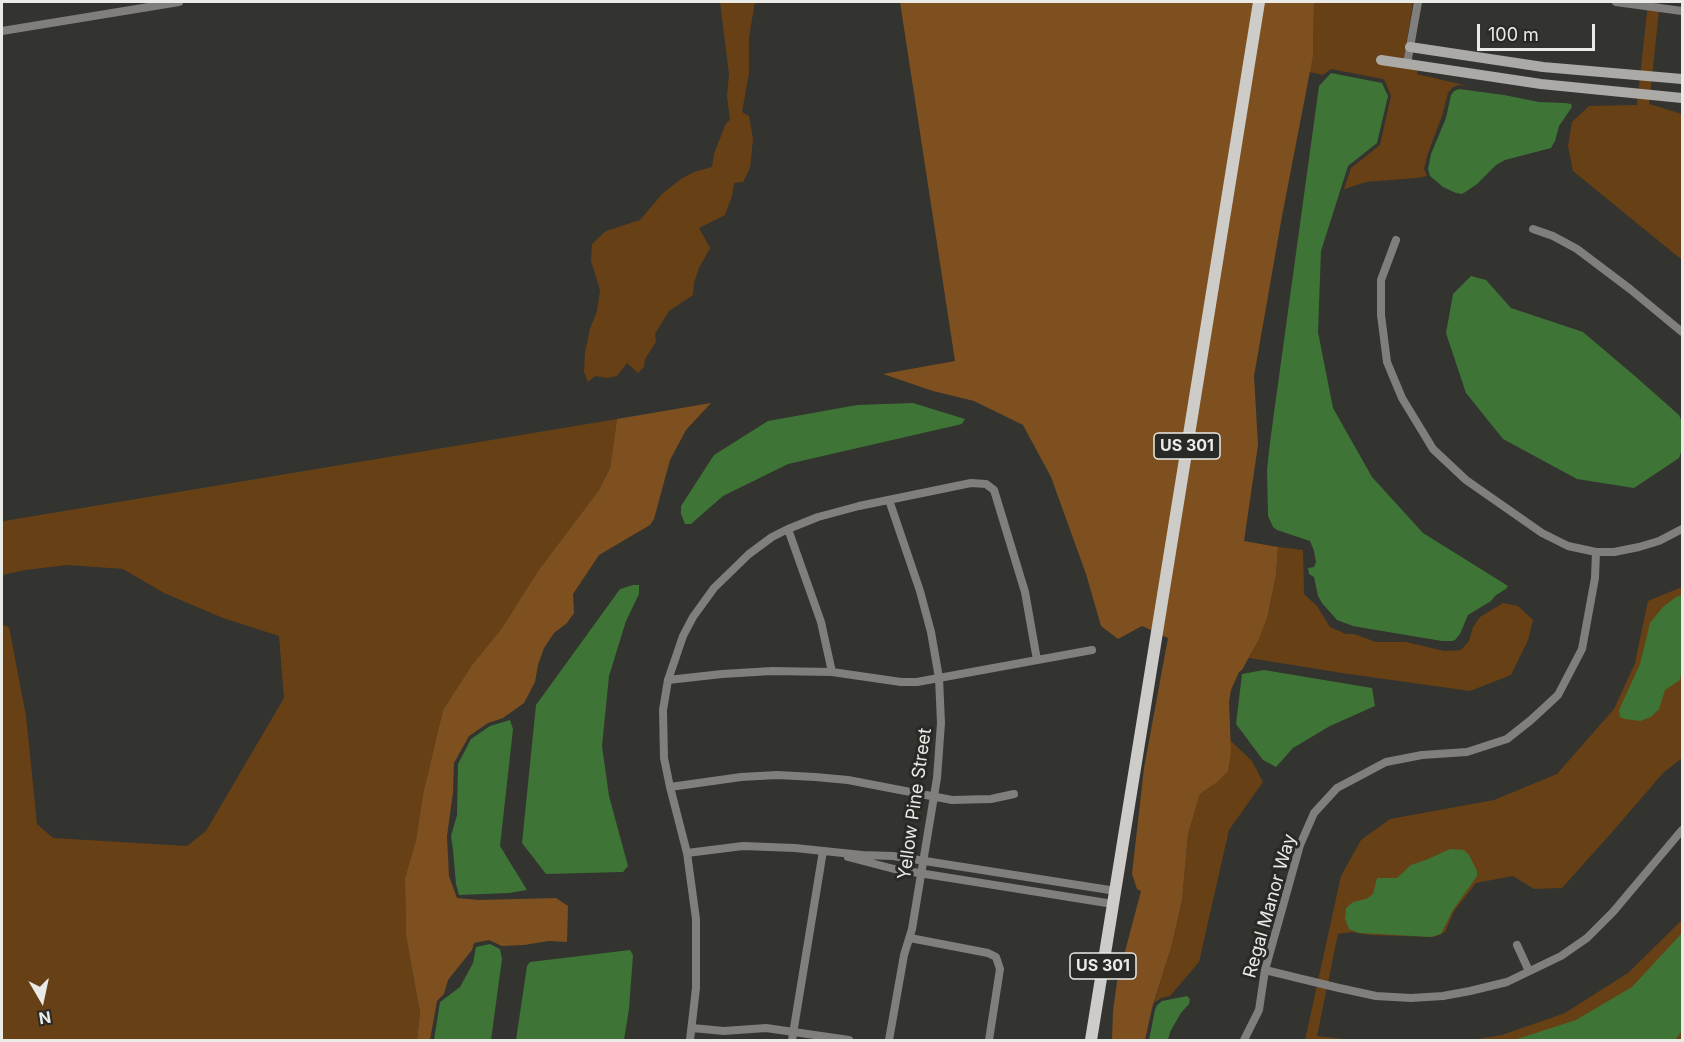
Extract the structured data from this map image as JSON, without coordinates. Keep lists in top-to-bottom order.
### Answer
{
  "streets": {
    "main road": ["US 301"],
    "street": ["Yellow Pine Street", "Regal Manor Way"]
  },
  "scale_bar": "100 m",
  "north": "bottom"
}
